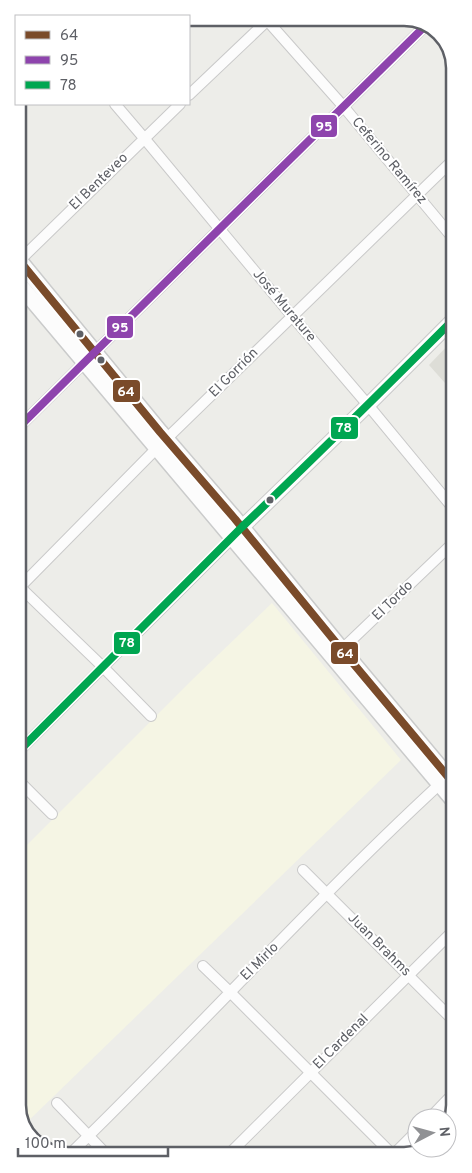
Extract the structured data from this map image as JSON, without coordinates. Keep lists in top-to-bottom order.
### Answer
{
  "streets": {
    "street": [
      "Ceferino Ramírez",
      "El Benteveo",
      "José Murature",
      "El Gorrión",
      "El Tordo",
      "Juan Brahms",
      "El Mirlo",
      "El Cardenal"
    ]
  },
  "crossings": [
    ["Ceferino Ramírez", "El Gorrión"],
    ["El Benteveo", "José Murature"],
    ["José Murature", "El Gorrión"],
    ["Juan Brahms", "El Mirlo"],
    ["Juan Brahms", "El Cardenal"]
  ],
  "lines": ["transit line 95", "transit line 64", "transit line 78"],
  "legend": ["64", "95", "78"],
  "scale_bar": "100 m",
  "north": "right"
}
